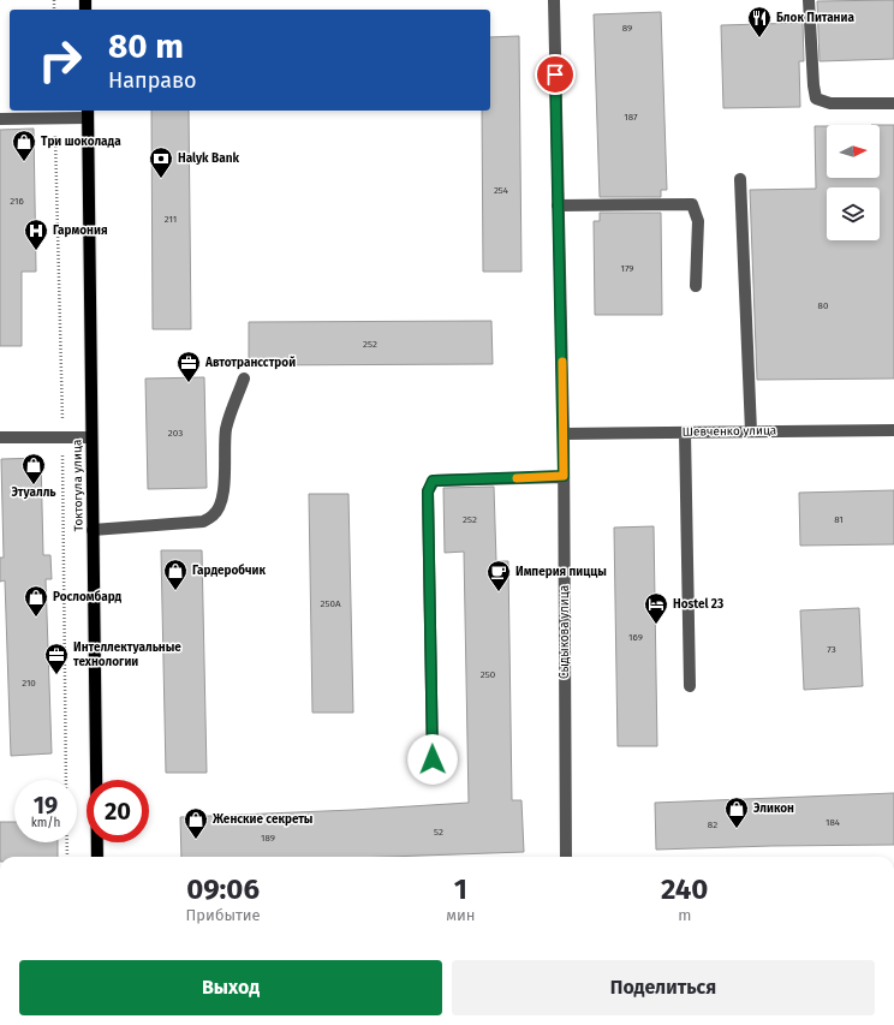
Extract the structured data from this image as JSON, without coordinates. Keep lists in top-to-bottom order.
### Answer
{
  "streets": {
    "main road": ["Токтогула улица"],
    "street": ["Шевченко улица", "Сыдыкова улица"]
  },
  "crossings": [
    ["Шевченко улица", "Сыдыкова улица"]
  ],
  "places": {
    "restaurant": ["Блок Питаниа"],
    "shop": [
      "Три шоколада",
      "Этуалль",
      "Гардеробчик",
      "Росломбард",
      "Эликон",
      "Женские секреты"
    ],
    "bank": ["Halyk Bank"],
    "hospital": ["Гармония"],
    "office": ["Автотрансстрой", "Интеллектуальные технологии"],
    "cafe": ["Империя пиццы"],
    "hotel": ["Hostel 23"]
  },
  "house_numbers": [
    "89",
    "187",
    "254",
    "216",
    "211",
    "179",
    "80",
    "252",
    "203",
    "252",
    "81",
    "250А",
    "169",
    "73",
    "250",
    "210",
    "184",
    "82",
    "52",
    "189"
  ],
  "north": "right",
  "page": {
    "turn": ["80 m", "Направо"],
    "speed": "19 km/h",
    "limit": "20",
    "eta": [
      "09:06",
      "Прибытие",
      "1",
      "мин",
      "240",
      "m"
    ],
    "buttons": ["Выход", "Поделиться"]
  }
}
